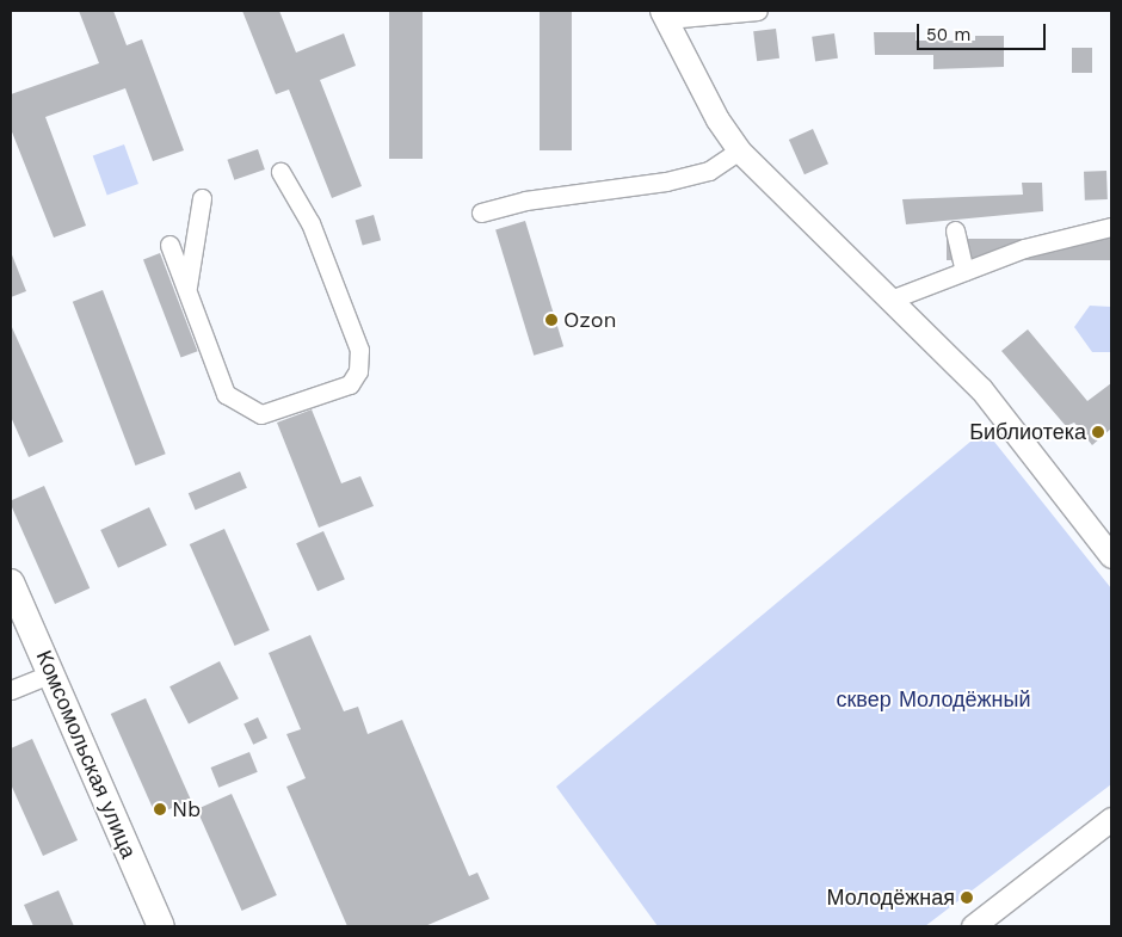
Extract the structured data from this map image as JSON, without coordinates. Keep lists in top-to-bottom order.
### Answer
{
  "streets": {
    "main road": ["Комсомольская улица"]
  },
  "parks": ["сквер Молодёжный"],
  "places": [
    "Ozon",
    "Библиотека",
    "Nb",
    "Молодёжная"
  ],
  "scale_bar": "50 m"
}
